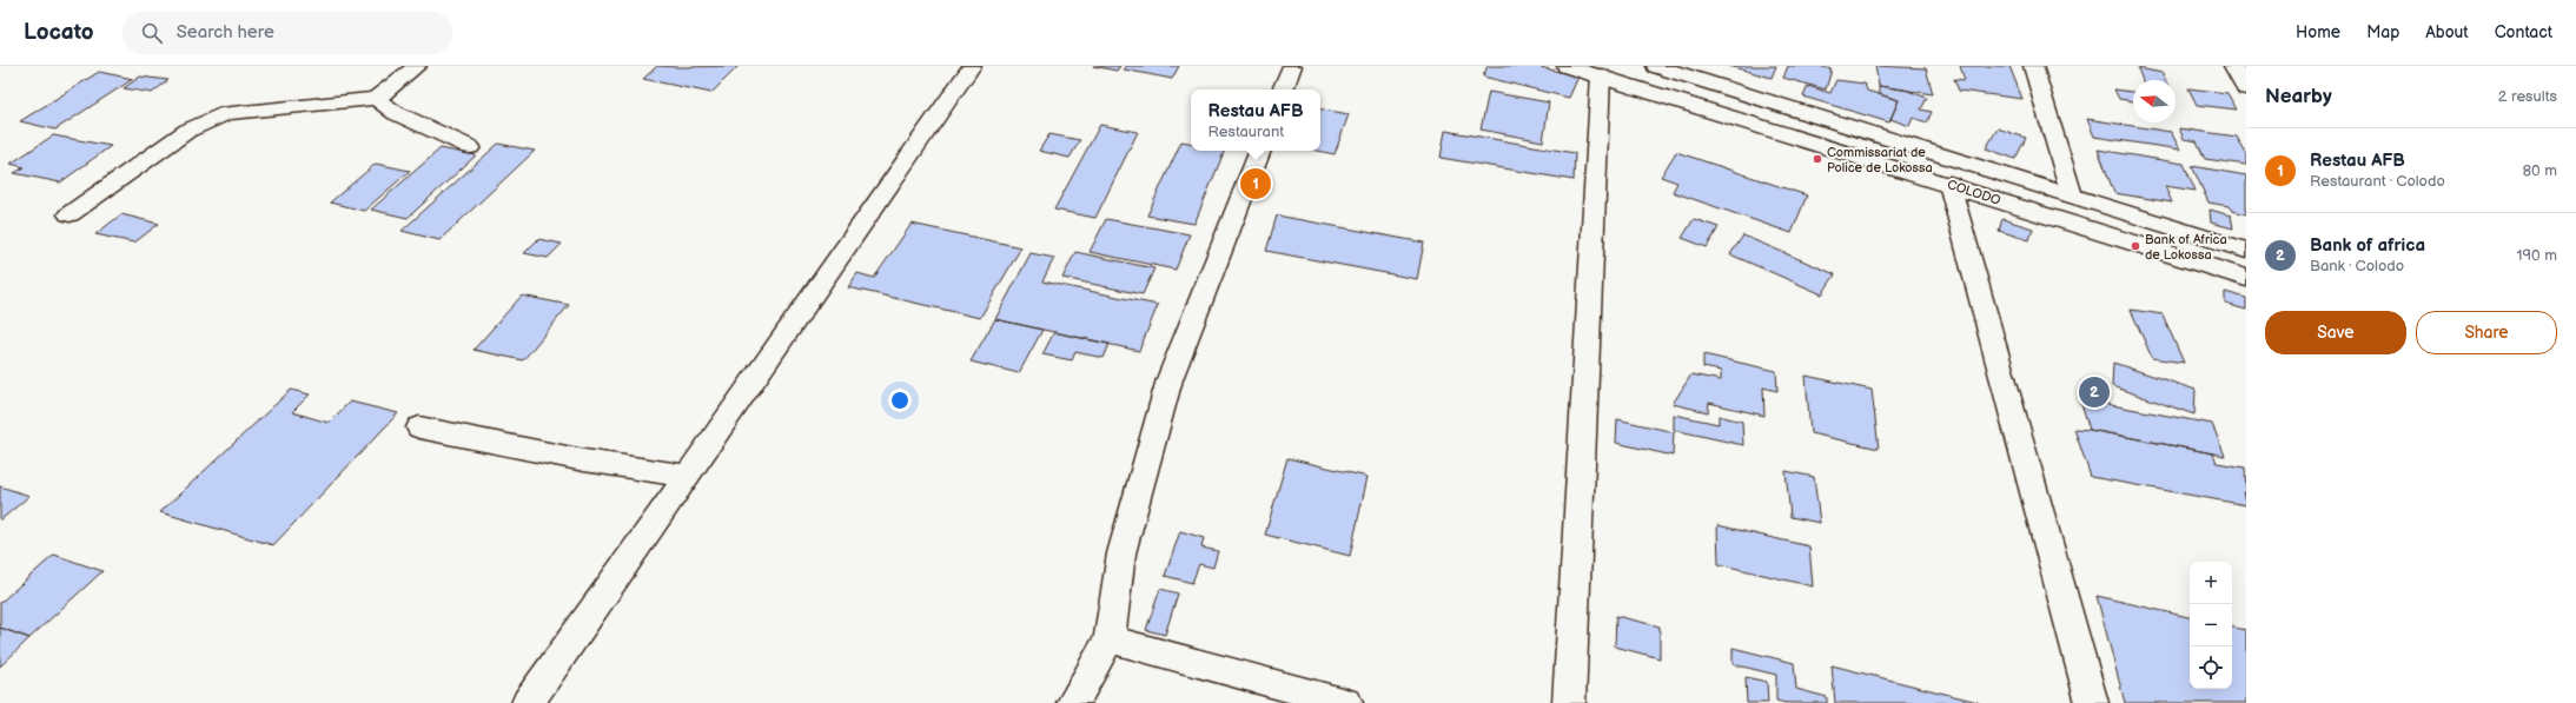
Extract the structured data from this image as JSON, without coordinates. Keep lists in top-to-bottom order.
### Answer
{
  "streets": {
    "street": ["COLODO"]
  },
  "places": ["Commissariat de Police de Lokossa", "Bank of Africa de Lokossa"],
  "north": "left",
  "page": {
    "header": "Locato",
    "search": "Search here",
    "nav": [
      "Home",
      "Map",
      "About",
      "Contact"
    ],
    "heading": ["Nearby", "2 results"],
    "popup": ["Restau AFB", "Restaurant"],
    "list": [
      {
        "mark": "1",
        "name": "Restau AFB",
        "note": "Restaurant · Colodo",
        "value": "80 m"
      },
      {
        "mark": "2",
        "name": "Bank of africa",
        "note": "Bank · Colodo",
        "value": "190 m"
      }
    ],
    "pins": ["1", "2"],
    "buttons": ["Save", "Share"],
    "map_buttons": ["+", "−"]
  }
}
